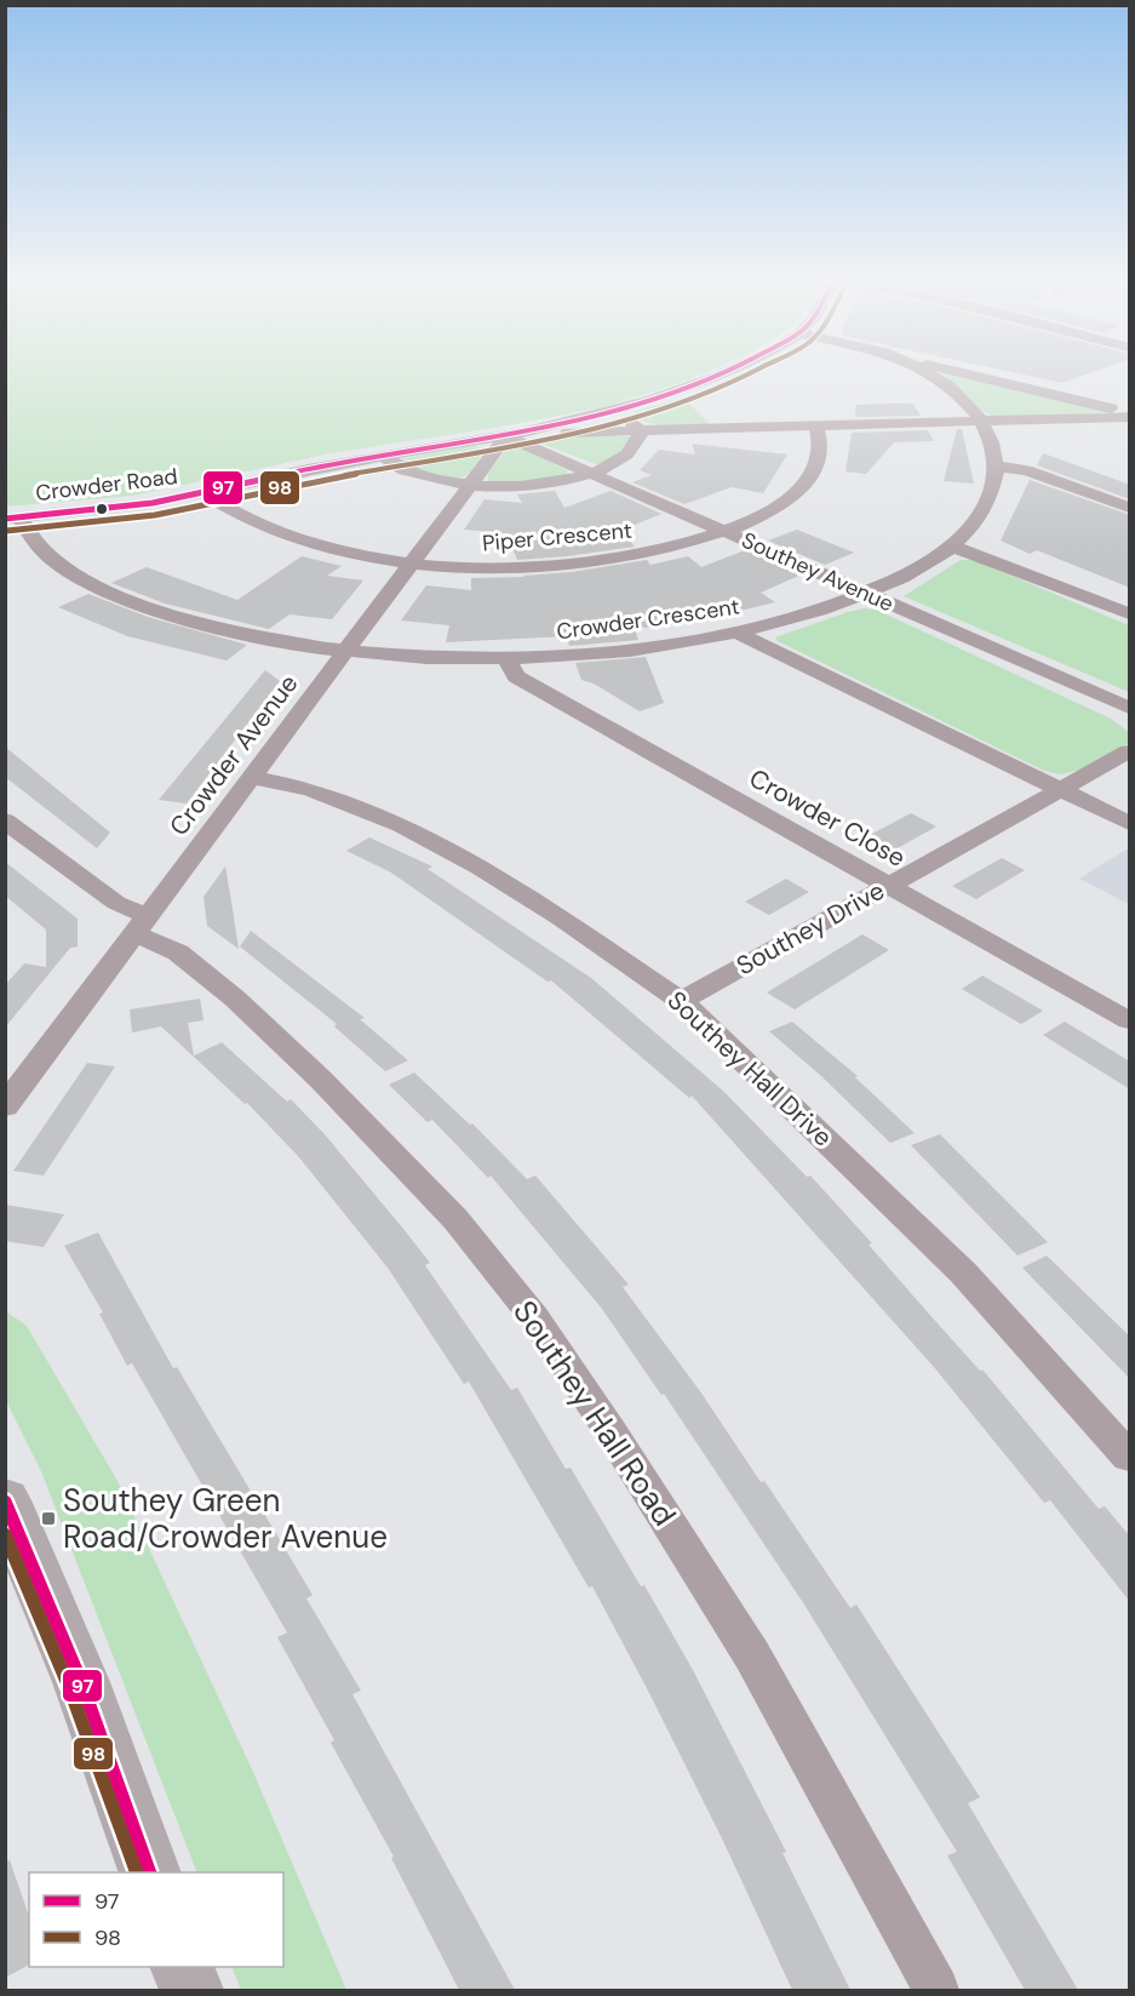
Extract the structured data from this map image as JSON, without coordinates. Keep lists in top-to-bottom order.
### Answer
{
  "streets": {
    "street": [
      "Crowder Road",
      "Piper Crescent",
      "Southey Avenue",
      "Crowder Crescent",
      "Crowder Avenue",
      "Crowder Close",
      "Southey Drive",
      "Southey Hall Drive",
      "Southey Hall Road"
    ]
  },
  "crossings": [
    ["Crowder Road", "Piper Crescent"],
    ["Crowder Road", "Southey Avenue"],
    ["Crowder Road", "Crowder Crescent"],
    ["Crowder Road", "Crowder Avenue"],
    ["Piper Crescent", "Southey Avenue"],
    ["Piper Crescent", "Crowder Avenue"],
    ["Southey Avenue", "Crowder Crescent"],
    ["Southey Avenue", "Crowder Avenue"],
    ["Crowder Crescent", "Crowder Avenue"],
    ["Crowder Crescent", "Crowder Close"],
    ["Crowder Avenue", "Southey Hall Drive"],
    ["Crowder Avenue", "Southey Hall Road"],
    ["Crowder Close", "Southey Drive"],
    ["Southey Drive", "Southey Hall Drive"]
  ],
  "places": {
    "transit": ["Southey Green Road/Crowder Avenue"]
  },
  "lines": ["transit line 97", "transit line 98"],
  "legend": ["97", "98"]
}
